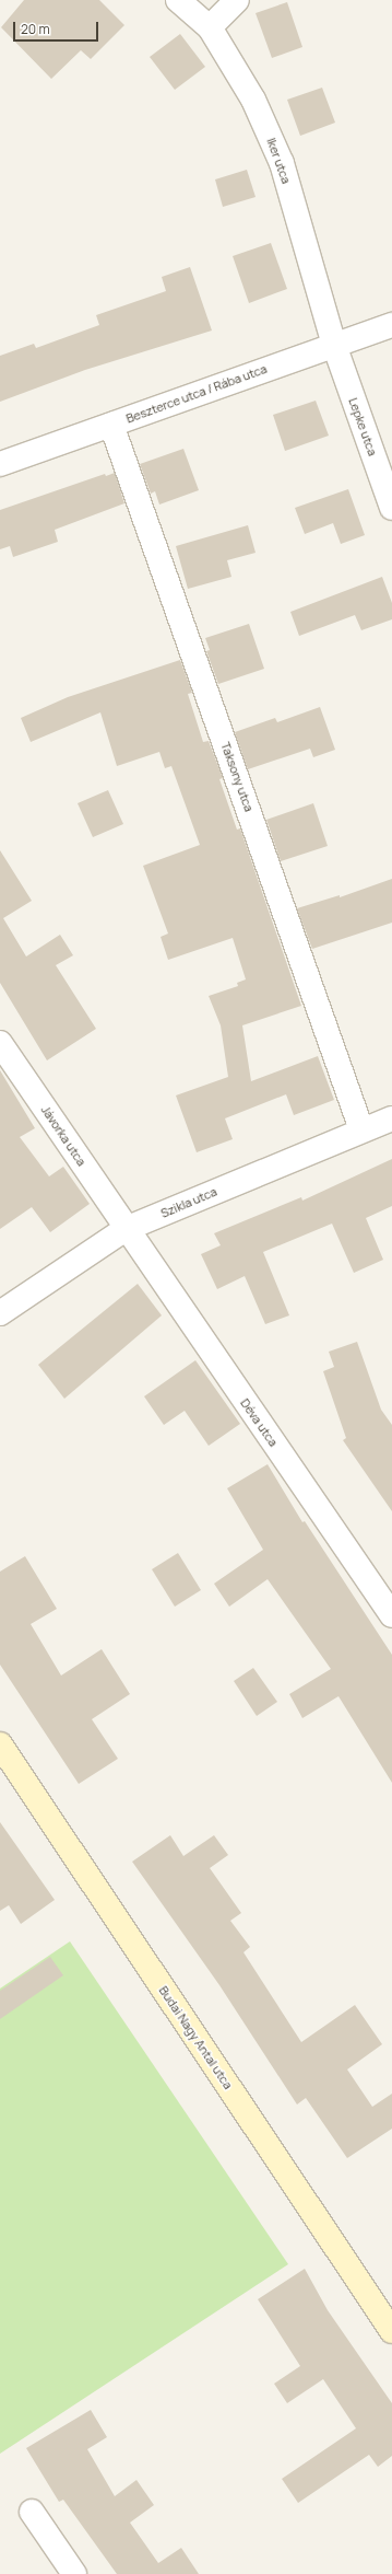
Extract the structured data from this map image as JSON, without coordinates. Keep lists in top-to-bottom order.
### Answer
{
  "streets": {
    "main road": ["Budai Nagy Antal utca"],
    "street": [
      "Iker utca",
      "Beszterce utca / Rába utca",
      "Lepke utca",
      "Taksony utca",
      "Jávorka utca",
      "Szikla utca",
      "Déva utca"
    ]
  },
  "crossings": [
    ["Iker utca", "Beszterce utca / Rába utca"],
    ["Iker utca", "Lepke utca"],
    ["Beszterce utca / Rába utca", "Lepke utca"],
    ["Beszterce utca / Rába utca", "Taksony utca"],
    ["Taksony utca", "Szikla utca"],
    ["Jávorka utca", "Szikla utca"],
    ["Jávorka utca", "Déva utca"],
    ["Szikla utca", "Déva utca"]
  ],
  "scale_bar": "20 m"
}
